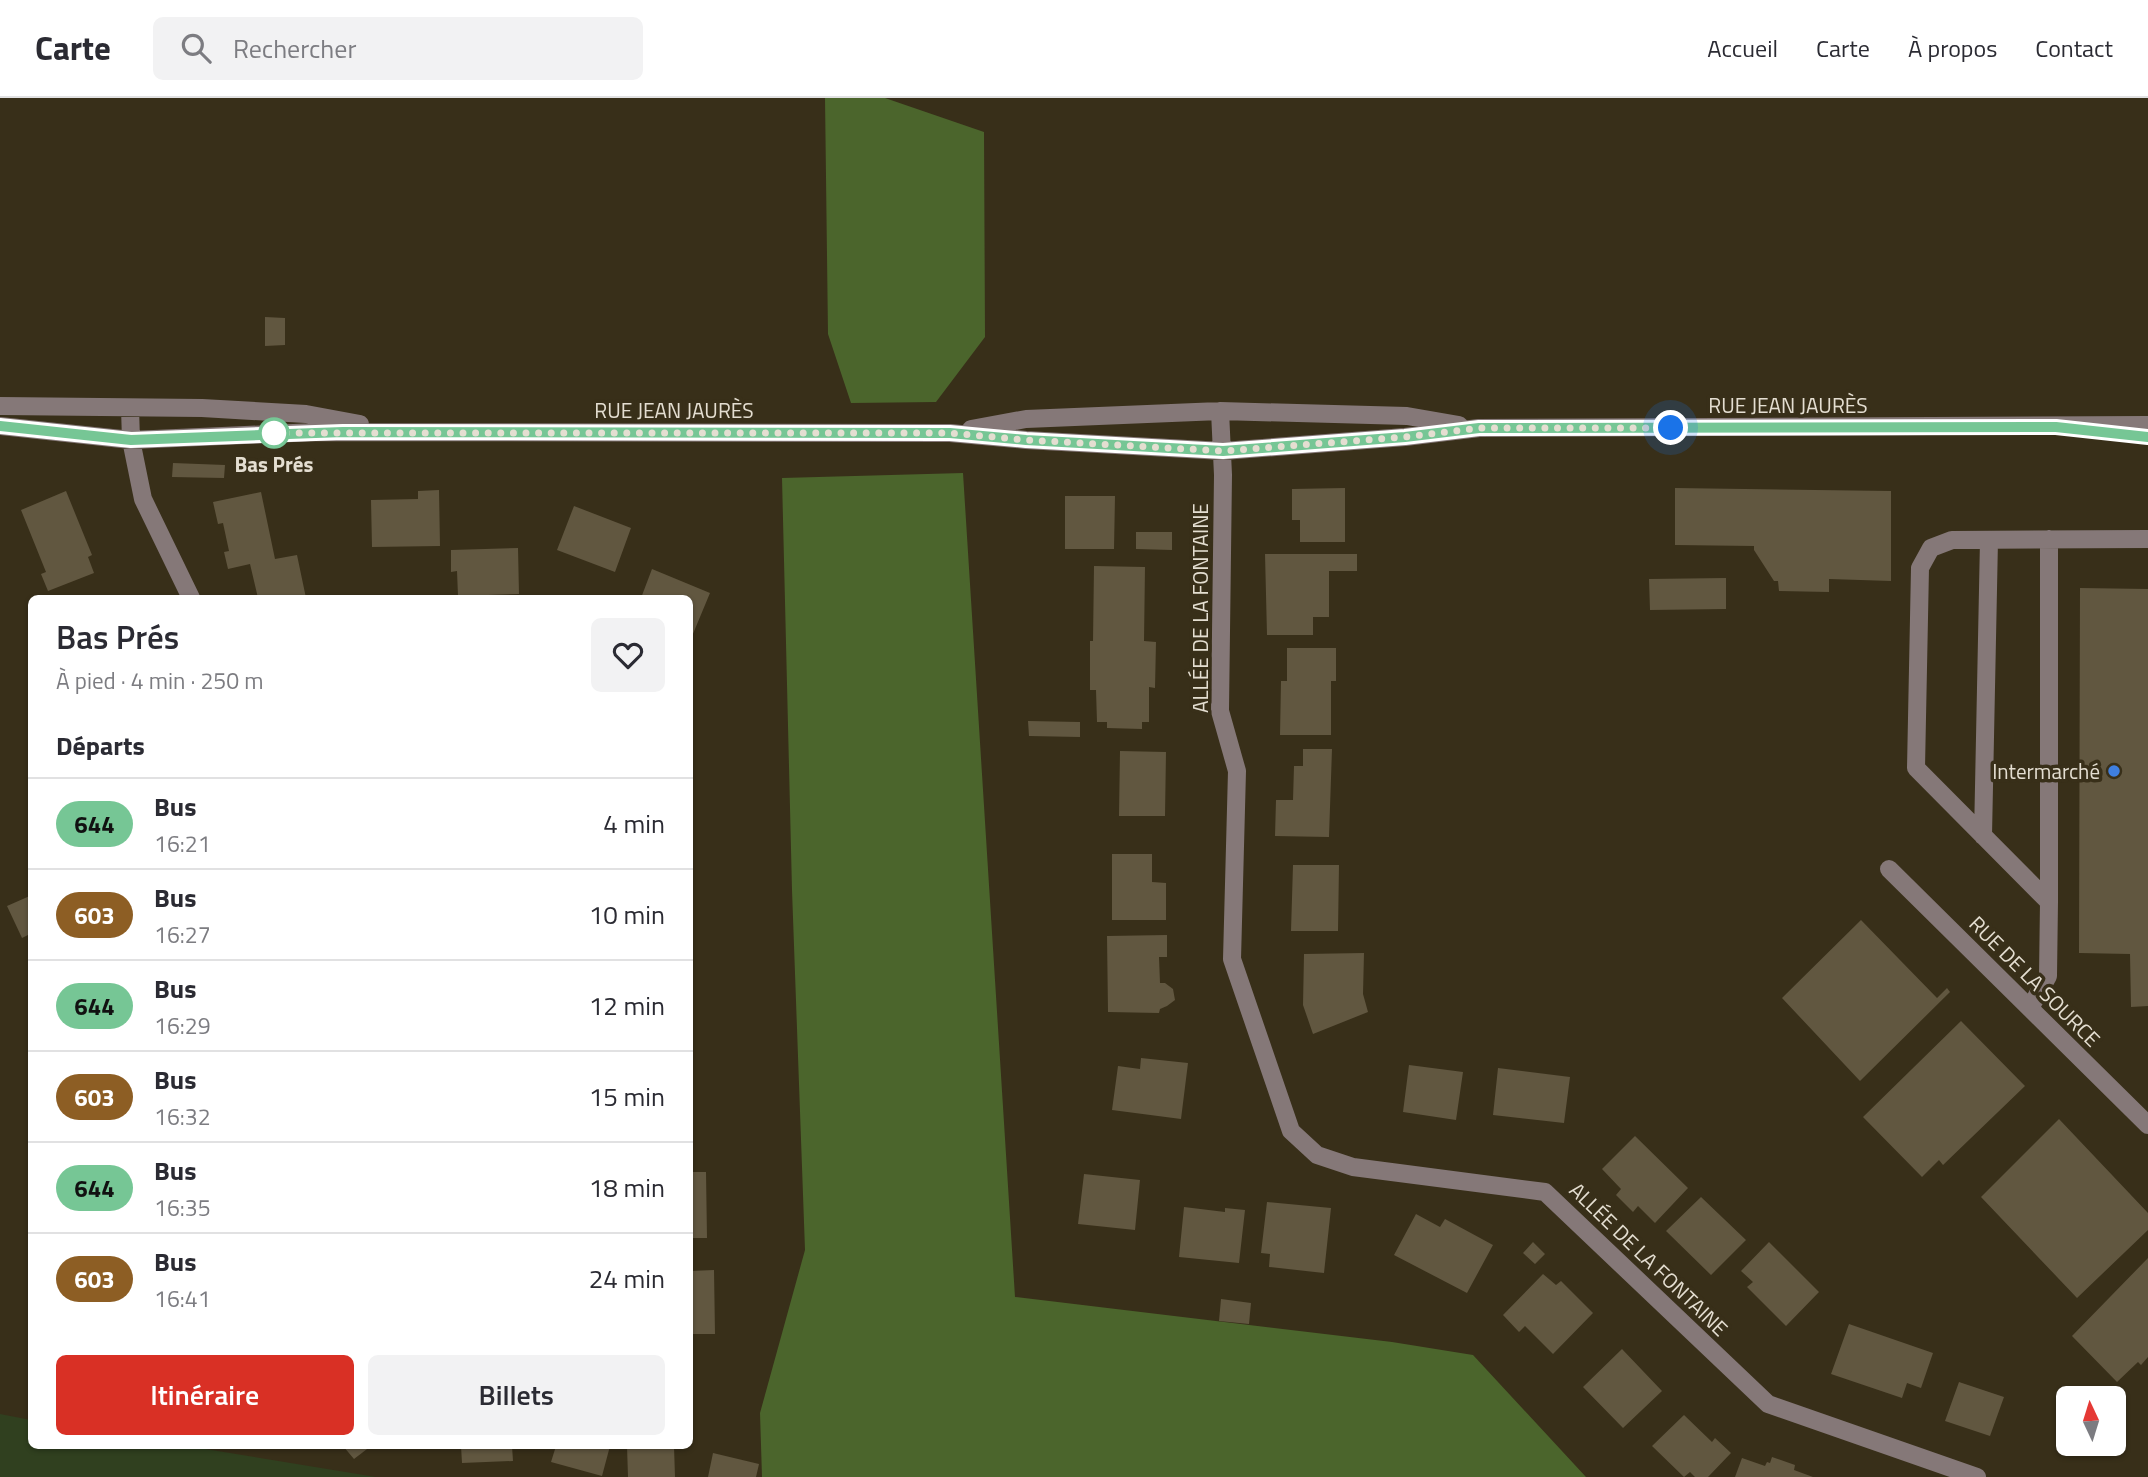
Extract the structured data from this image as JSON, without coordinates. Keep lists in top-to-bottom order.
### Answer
{
  "streets": {
    "street": ["RUE JEAN JAURÈS", "ALLÉE DE LA FONTAINE", "RUE DE LA SOURCE"]
  },
  "crossings": [
    ["RUE JEAN JAURÈS", "ALLÉE DE LA FONTAINE"]
  ],
  "places": ["Bas Prés", "Intermarché"],
  "lines": ["bus line 644"],
  "north": "top",
  "page": {
    "header": "Carte",
    "search": "Rechercher",
    "nav": [
      "Accueil",
      "Carte",
      "À propos",
      "Contact"
    ],
    "heading": [
      ["Bas Prés", "À pied · 4 min · 250 m"],
      "Départs"
    ],
    "list": [
      {
        "mark": "644",
        "name": "Bus",
        "note": "16:21",
        "value": "4 min"
      },
      {
        "mark": "603",
        "name": "Bus",
        "note": "16:27",
        "value": "10 min"
      },
      {
        "mark": "644",
        "name": "Bus",
        "note": "16:29",
        "value": "12 min"
      },
      {
        "mark": "603",
        "name": "Bus",
        "note": "16:32",
        "value": "15 min"
      },
      {
        "mark": "644",
        "name": "Bus",
        "note": "16:35",
        "value": "18 min"
      },
      {
        "mark": "603",
        "name": "Bus",
        "note": "16:41",
        "value": "24 min"
      }
    ],
    "buttons": ["Itinéraire", "Billets"]
  }
}
